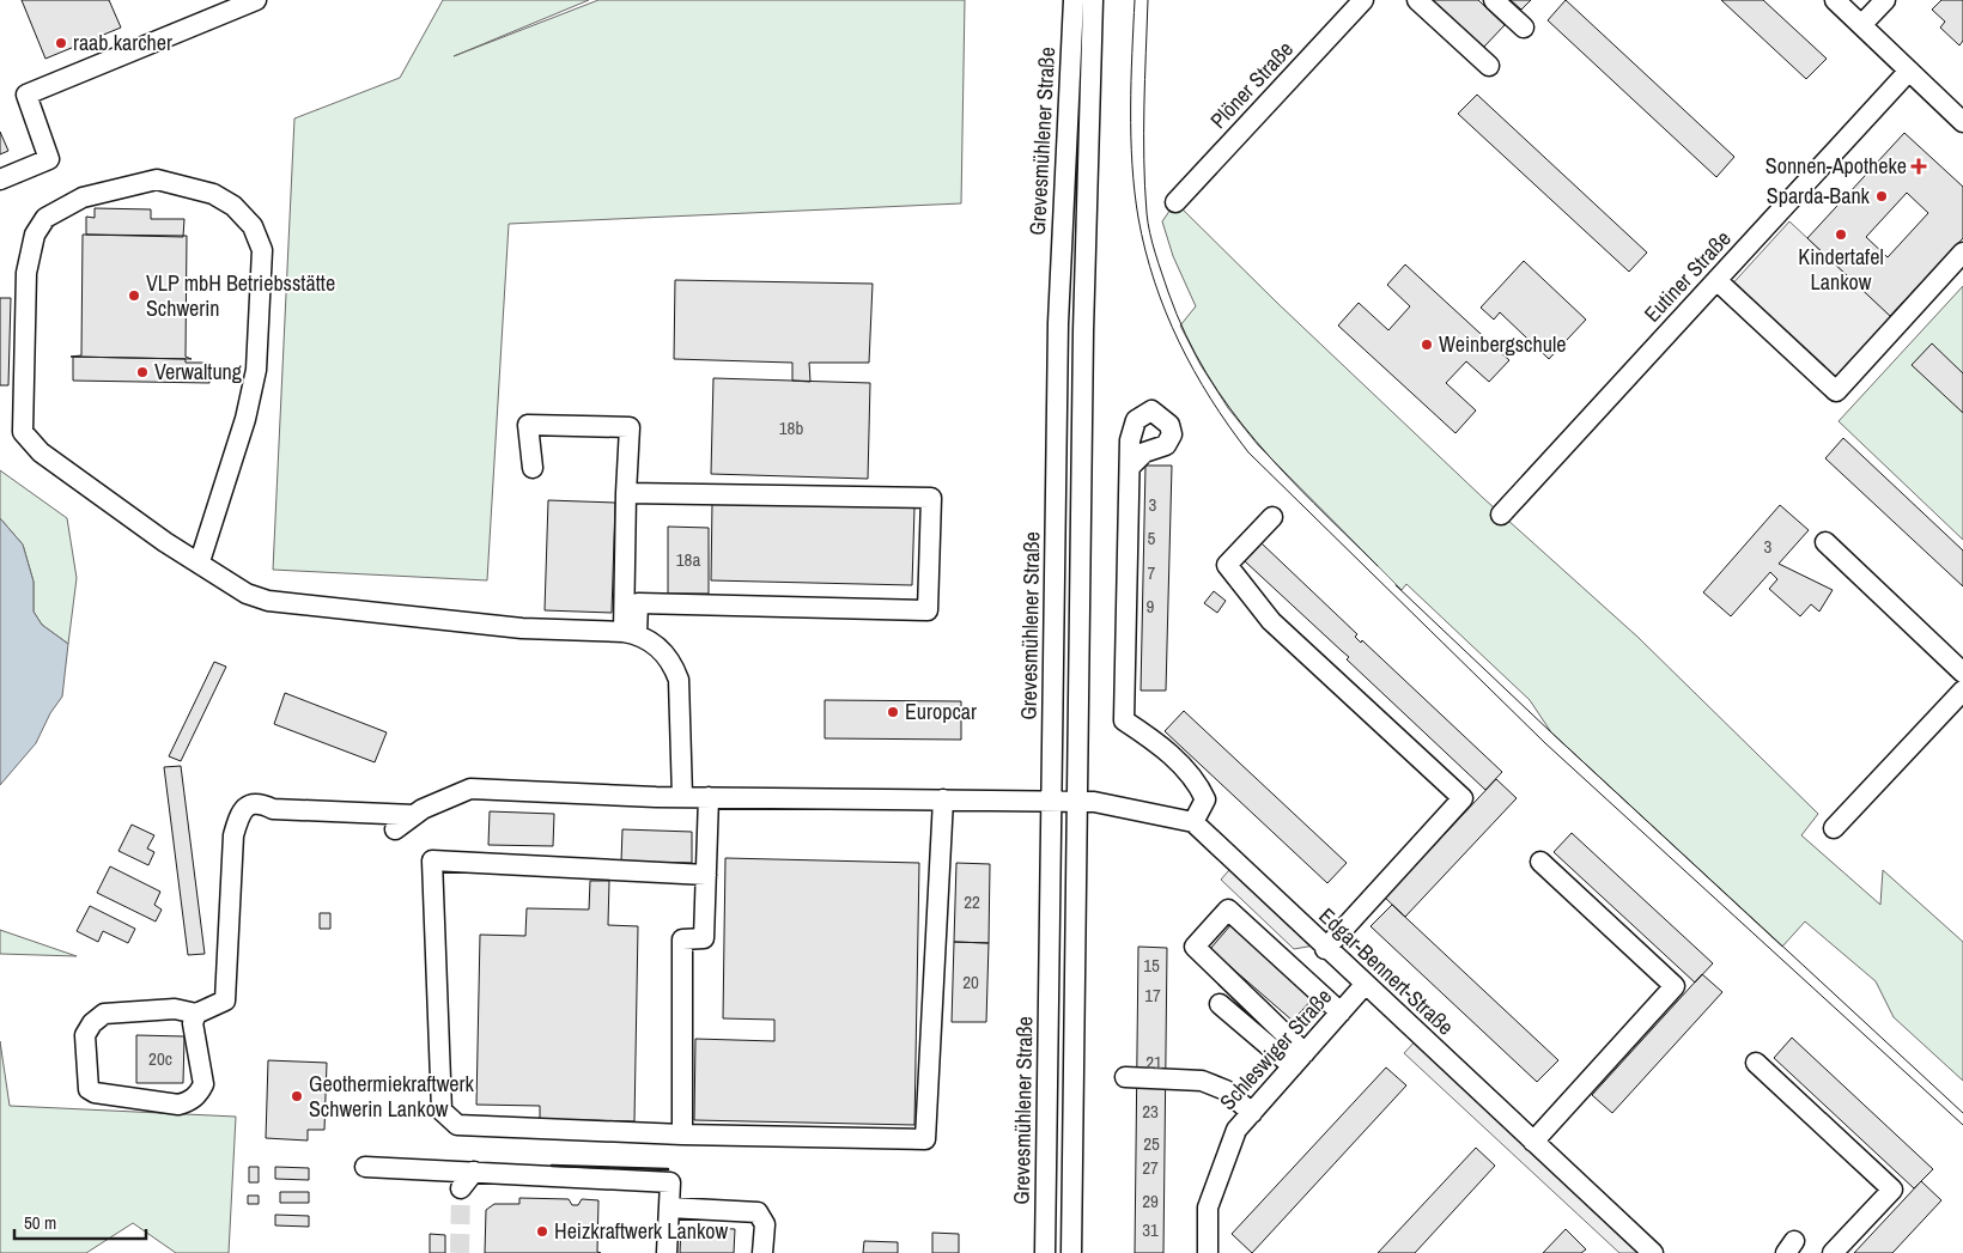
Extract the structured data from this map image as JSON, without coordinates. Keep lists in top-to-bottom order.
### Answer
{
  "streets": {
    "street": [
      "Plöner Straße",
      "Grevesmühlener Straße",
      "Eutiner Straße",
      "Edgar-Bennert-Straße",
      "Schleswiger Straße"
    ]
  },
  "crossings": [
    ["Edgar-Bennert-Straße", "Schleswiger Straße"]
  ],
  "places": {
    "other": [
      "raab karcher",
      "Sparda-Bank",
      "Kindertafel Lankow",
      "VLP mbH Betriebsstätte Schwerin",
      "Weinbergschule",
      "Verwaltung",
      "Europcar",
      "Geothermiekraftwerk Schwerin Lankow",
      "Heizkraftwerk Lankow"
    ],
    "health": ["Sonnen-Apotheke"]
  },
  "house_numbers": [
    "18b",
    "3",
    "5",
    "3",
    "18a",
    "7",
    "9",
    "22",
    "15",
    "20",
    "17",
    "20c",
    "21",
    "23",
    "25",
    "27",
    "29",
    "31"
  ],
  "scale_bar": "50 m"
}
